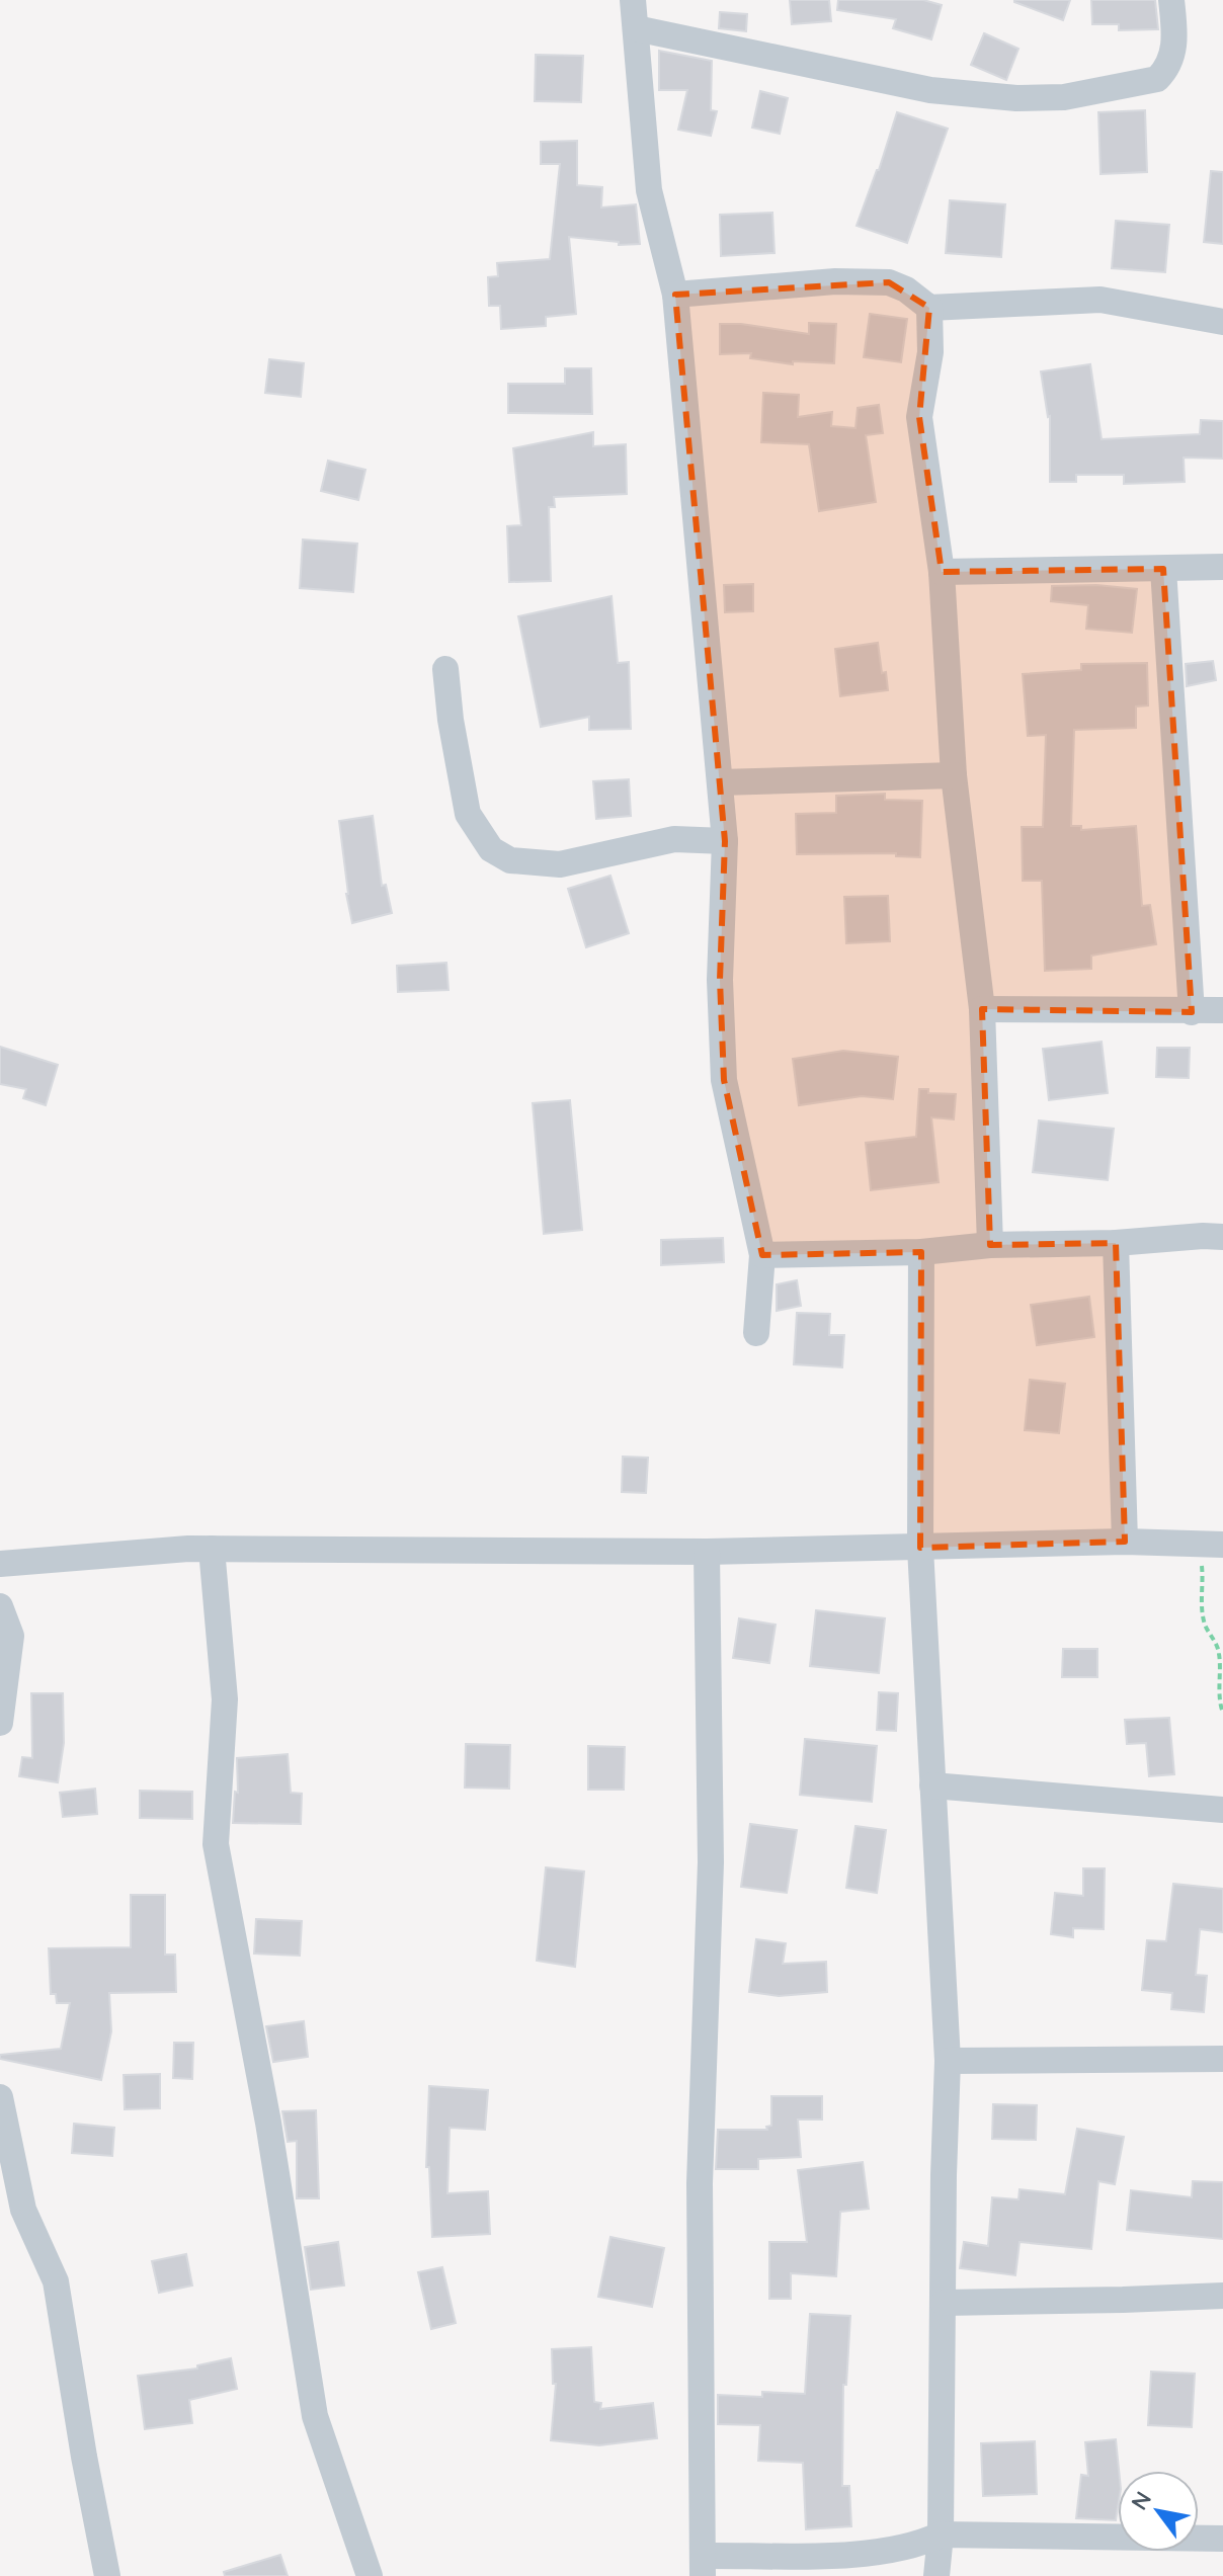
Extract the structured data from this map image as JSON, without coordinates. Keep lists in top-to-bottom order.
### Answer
{
  "north": "top left"
}
